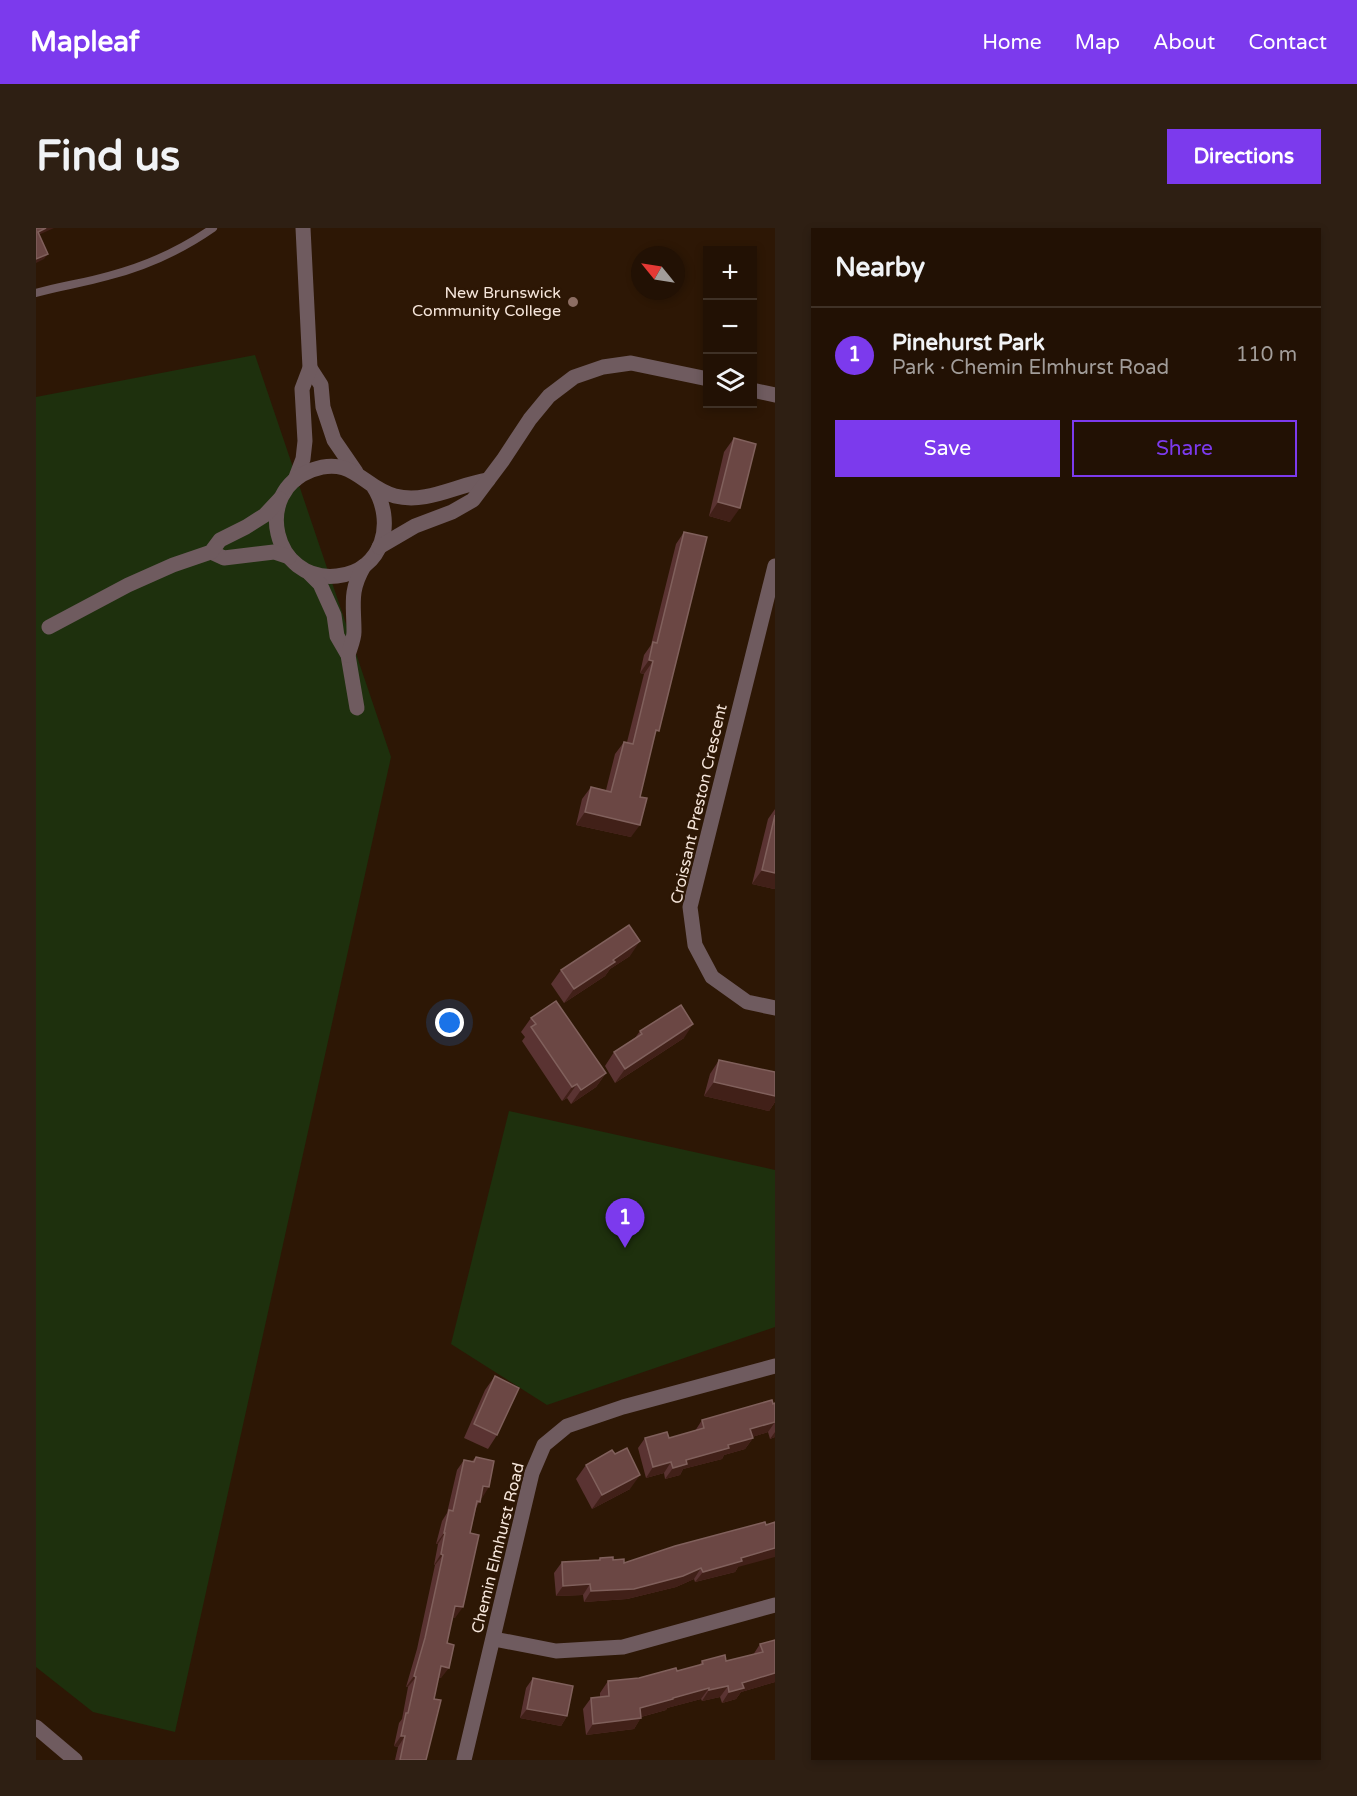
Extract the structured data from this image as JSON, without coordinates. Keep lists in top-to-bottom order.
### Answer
{
  "streets": {
    "street": ["Croissant Preston Crescent", "Chemin Elmhurst Road"]
  },
  "places": ["New Brunswick Community College"],
  "north": "top left",
  "page": {
    "header": "Mapleaf",
    "nav": [
      "Home",
      "Map",
      "About",
      "Contact"
    ],
    "buttons": [
      "Directions",
      ["Save", "Share"]
    ],
    "title": "Find us",
    "heading": "Nearby",
    "map_buttons": ["+", "−"],
    "list": [
      {
        "mark": "1",
        "name": "Pinehurst Park",
        "note": "Park · Chemin Elmhurst Road",
        "value": "110 m"
      }
    ],
    "pins": "1"
  }
}
